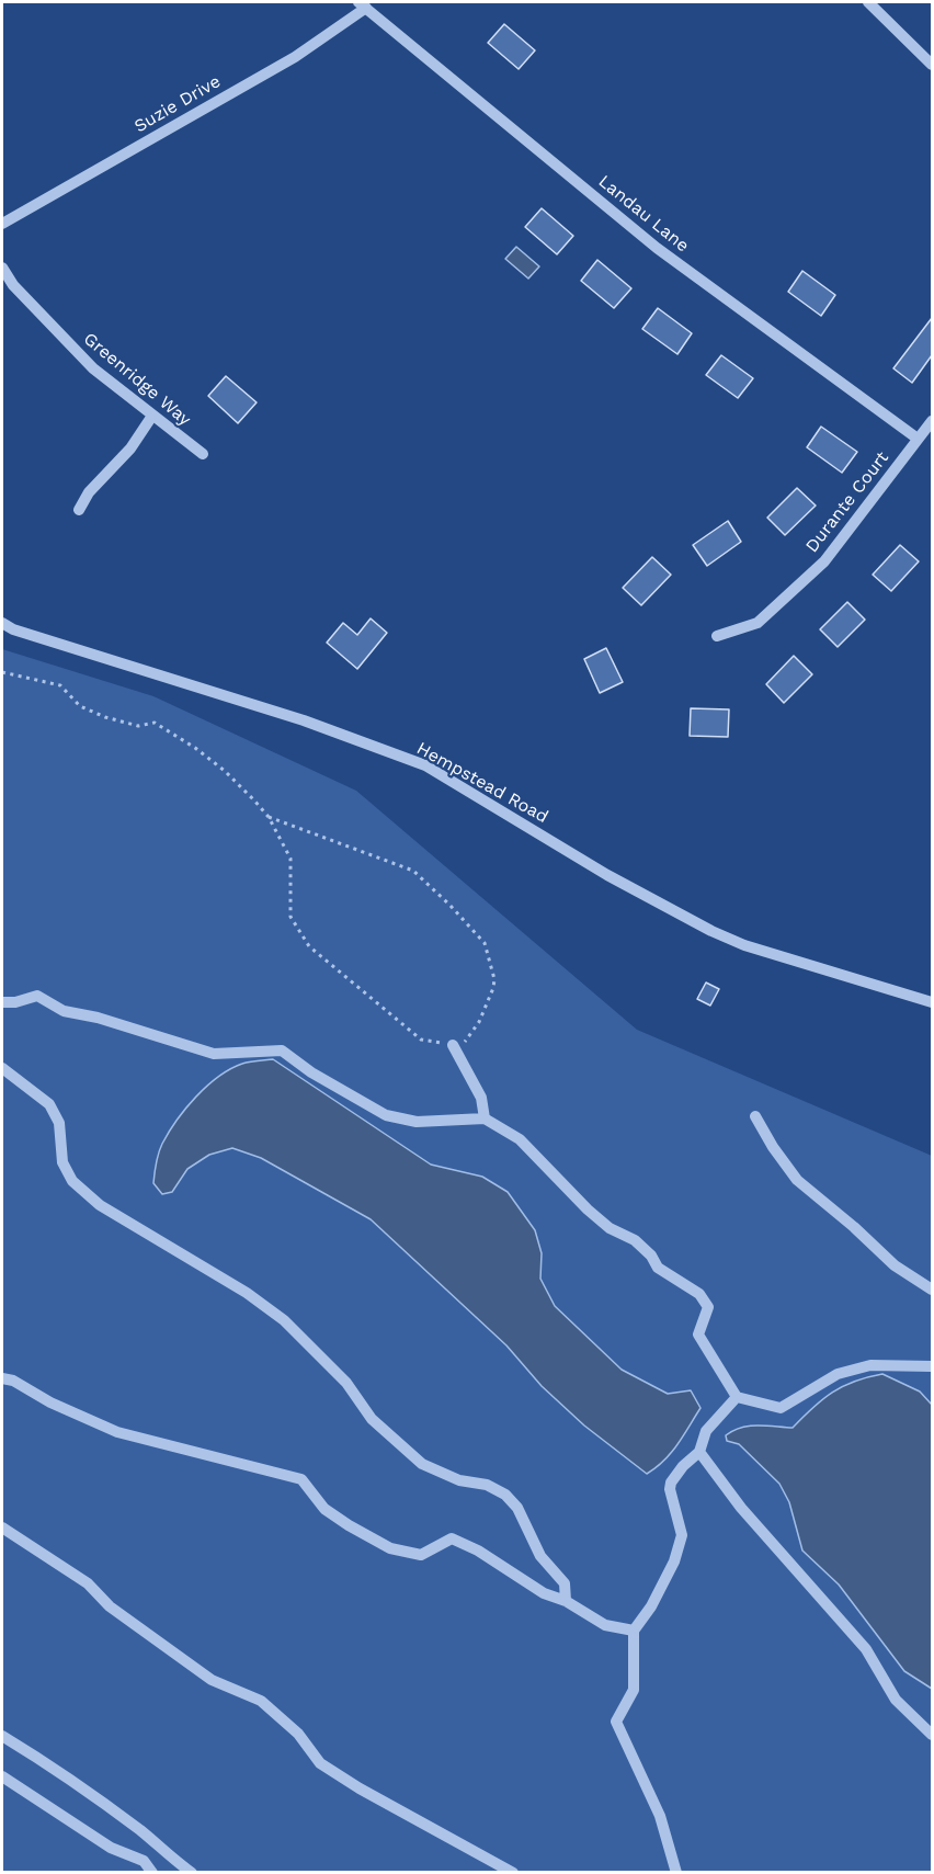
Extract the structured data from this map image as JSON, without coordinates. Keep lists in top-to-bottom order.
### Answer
{
  "streets": {
    "street": [
      "Suzie Drive",
      "Landau Lane",
      "Greenridge Way",
      "Durante Court",
      "Hempstead Road"
    ]
  },
  "crossings": [
    ["Suzie Drive", "Landau Lane"],
    ["Landau Lane", "Durante Court"]
  ]
}
